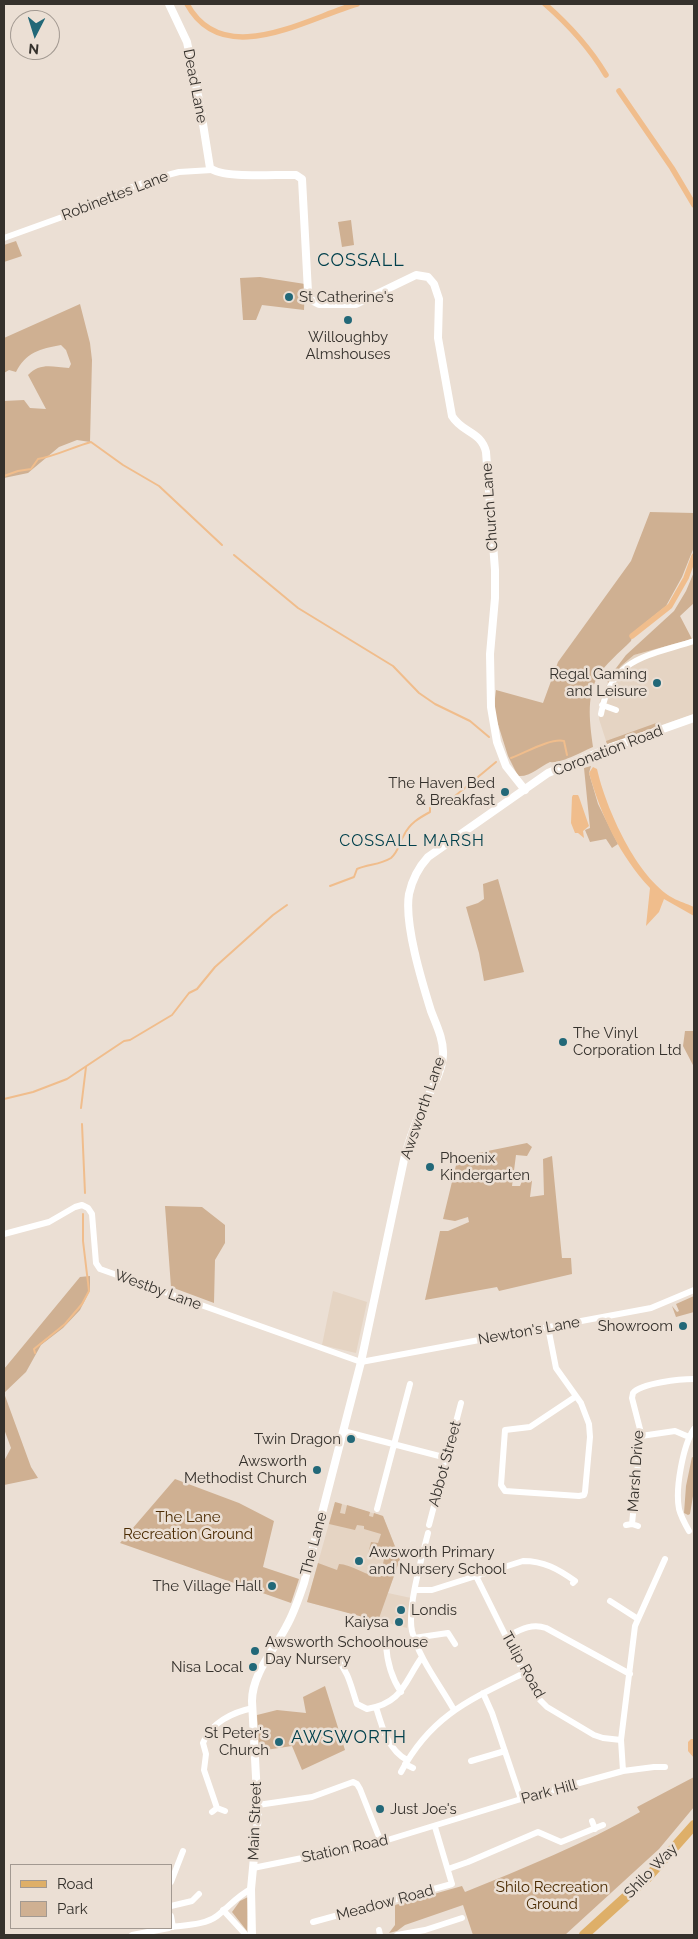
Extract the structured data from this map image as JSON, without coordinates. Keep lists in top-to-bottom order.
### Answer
{
  "streets": {
    "main road": ["Shilo Way"],
    "street": [
      "Dead Lane",
      "Robinettes Lane",
      "Church Lane",
      "Coronation Road",
      "Awsworth Lane",
      "Westby Lane",
      "Newton's Lane",
      "Abbot Street",
      "Marsh Drive",
      "The Lane",
      "Tulip Road",
      "Park Hill",
      "Main Street",
      "Station Road",
      "Meadow Road"
    ]
  },
  "crossings": [
    ["Dead Lane", "Robinettes Lane"],
    ["Robinettes Lane", "Church Lane"],
    ["Church Lane", "Coronation Road"],
    ["Church Lane", "Awsworth Lane"],
    ["Coronation Road", "Awsworth Lane"],
    ["Awsworth Lane", "Westby Lane"],
    ["Awsworth Lane", "Newton's Lane"],
    ["Awsworth Lane", "The Lane"],
    ["Westby Lane", "Newton's Lane"],
    ["Westby Lane", "The Lane"],
    ["Newton's Lane", "The Lane"],
    ["The Lane", "Main Street"],
    ["Park Hill", "Station Road"],
    ["Park Hill", "Meadow Road"],
    ["Main Street", "Station Road"],
    ["Station Road", "Meadow Road"]
  ],
  "districts": ["COSSALL", "COSSALL MARSH", "AWSWORTH"],
  "parks": ["The Lane Recreation Ground", "Shilo Recreation Ground"],
  "places": [
    "St Catherine's",
    "Willoughby Almshouses",
    "Regal Gaming and Leisure",
    "The Haven Bed & Breakfast",
    "The Vinyl Corporation Ltd",
    "Phoenix Kindergarten",
    "Showroom",
    "Twin Dragon",
    "Awsworth Methodist Church",
    "Awsworth Primary and Nursery School",
    "The Village Hall",
    "Londis",
    "Kaiysa",
    "Awsworth Schoolhouse Day Nursery",
    "Nisa Local",
    "St Peter's Church",
    "Just Joe's"
  ],
  "legend": ["Road", "Park"],
  "north": "bottom"
}
